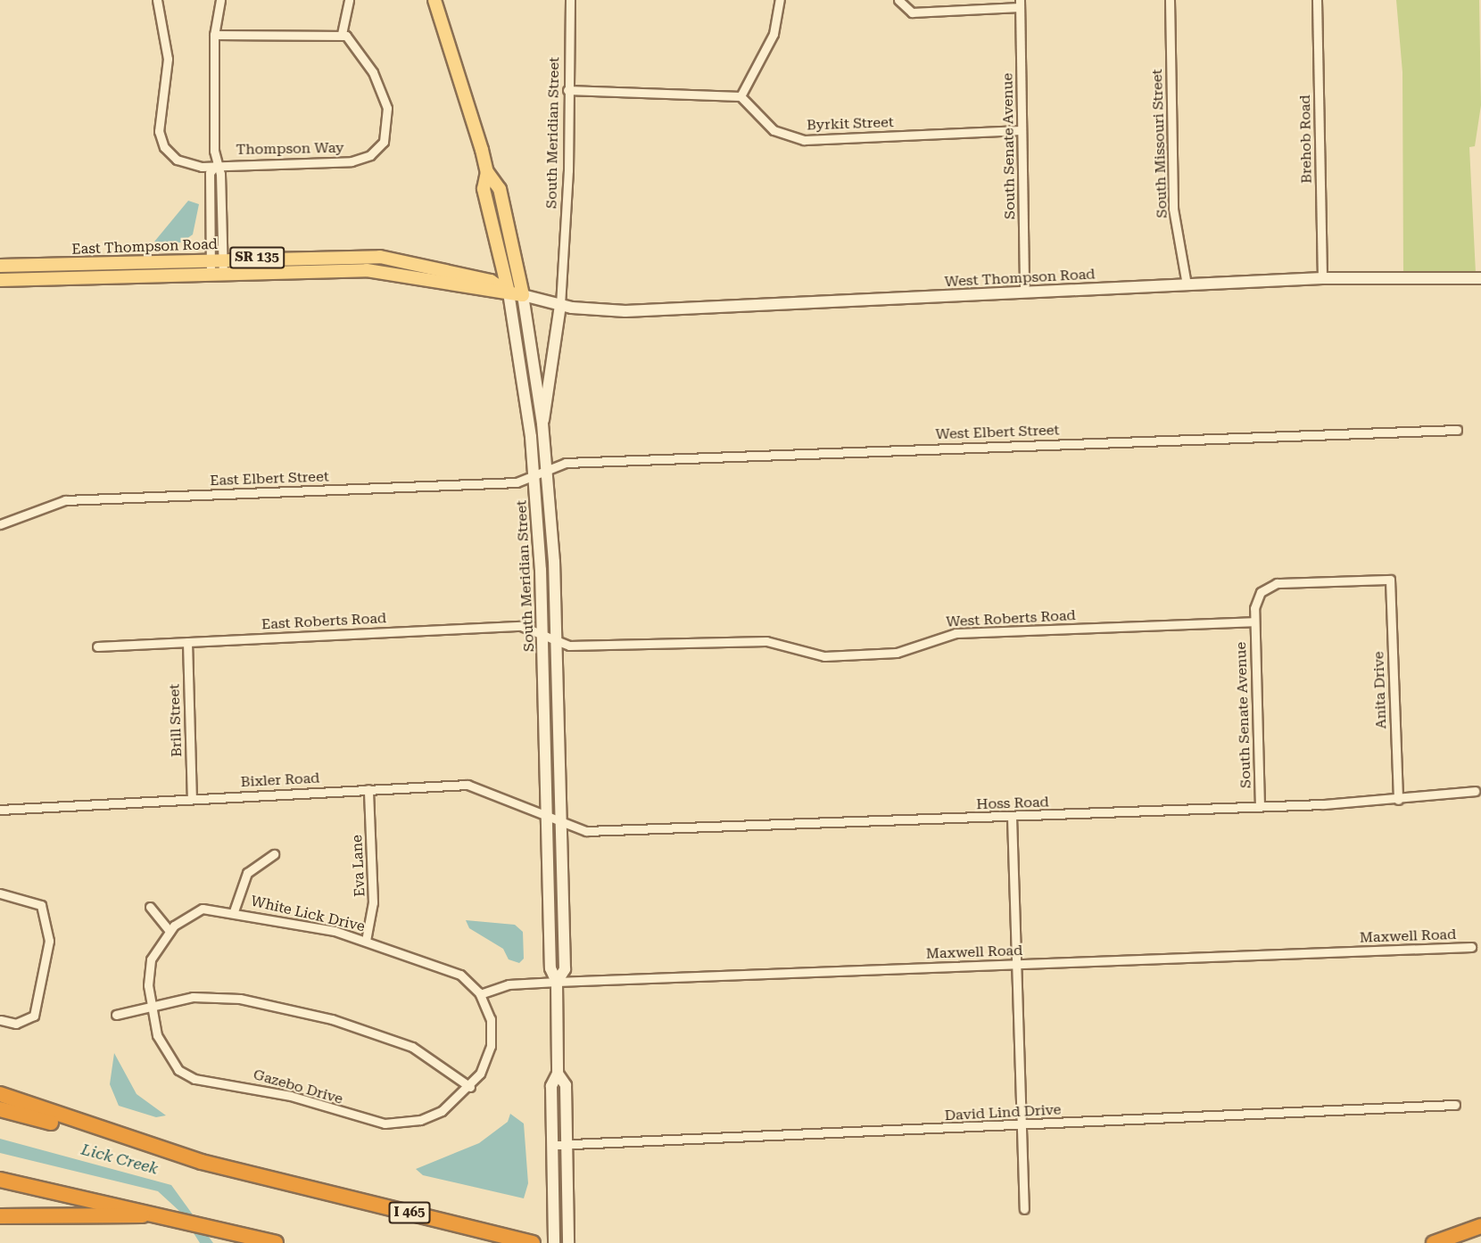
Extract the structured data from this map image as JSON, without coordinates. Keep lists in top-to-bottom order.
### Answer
{
  "streets": {
    "highway": ["I 465"],
    "main road": [
      "South Meridian Street",
      "East Thompson Road",
      "SR 135",
      "West Thompson Road"
    ],
    "street": [
      "Byrkit Street",
      "Brehob Road",
      "South Missouri Street",
      "South Senate Avenue",
      "Thompson Way",
      "West Elbert Street",
      "East Elbert Street",
      "West Roberts Road",
      "East Roberts Road",
      "Anita Drive",
      "Brill Street",
      "Bixler Road",
      "Hoss Road",
      "Eva Lane",
      "White Lick Drive",
      "Maxwell Road",
      "Gazebo Drive",
      "David Lind Drive"
    ]
  },
  "crossings": [
    ["Byrkit Street", "South Senate Avenue"],
    ["South Meridian Street", "East Thompson Road"],
    ["South Meridian Street", "West Thompson Road"],
    ["South Meridian Street", "West Elbert Street"],
    ["South Meridian Street", "East Elbert Street"],
    ["South Meridian Street", "West Roberts Road"],
    ["South Meridian Street", "East Roberts Road"],
    ["South Meridian Street", "Bixler Road"],
    ["South Meridian Street", "Hoss Road"],
    ["South Meridian Street", "Maxwell Road"],
    ["South Meridian Street", "David Lind Drive"],
    ["Brehob Road", "West Thompson Road"],
    ["South Missouri Street", "West Thompson Road"],
    ["South Senate Avenue", "West Thompson Road"],
    ["South Senate Avenue", "West Roberts Road"],
    ["South Senate Avenue", "Anita Drive"],
    ["South Senate Avenue", "Hoss Road"],
    ["East Thompson Road", "West Thompson Road"],
    ["West Elbert Street", "East Elbert Street"],
    ["West Roberts Road", "East Roberts Road"],
    ["West Roberts Road", "Anita Drive"],
    ["East Roberts Road", "Brill Street"],
    ["Anita Drive", "Hoss Road"],
    ["Brill Street", "Bixler Road"],
    ["Bixler Road", "Hoss Road"],
    ["Bixler Road", "Eva Lane"],
    ["Eva Lane", "White Lick Drive"],
    ["White Lick Drive", "Maxwell Road"],
    ["White Lick Drive", "Gazebo Drive"]
  ],
  "water": ["Lick Creek"]
}
